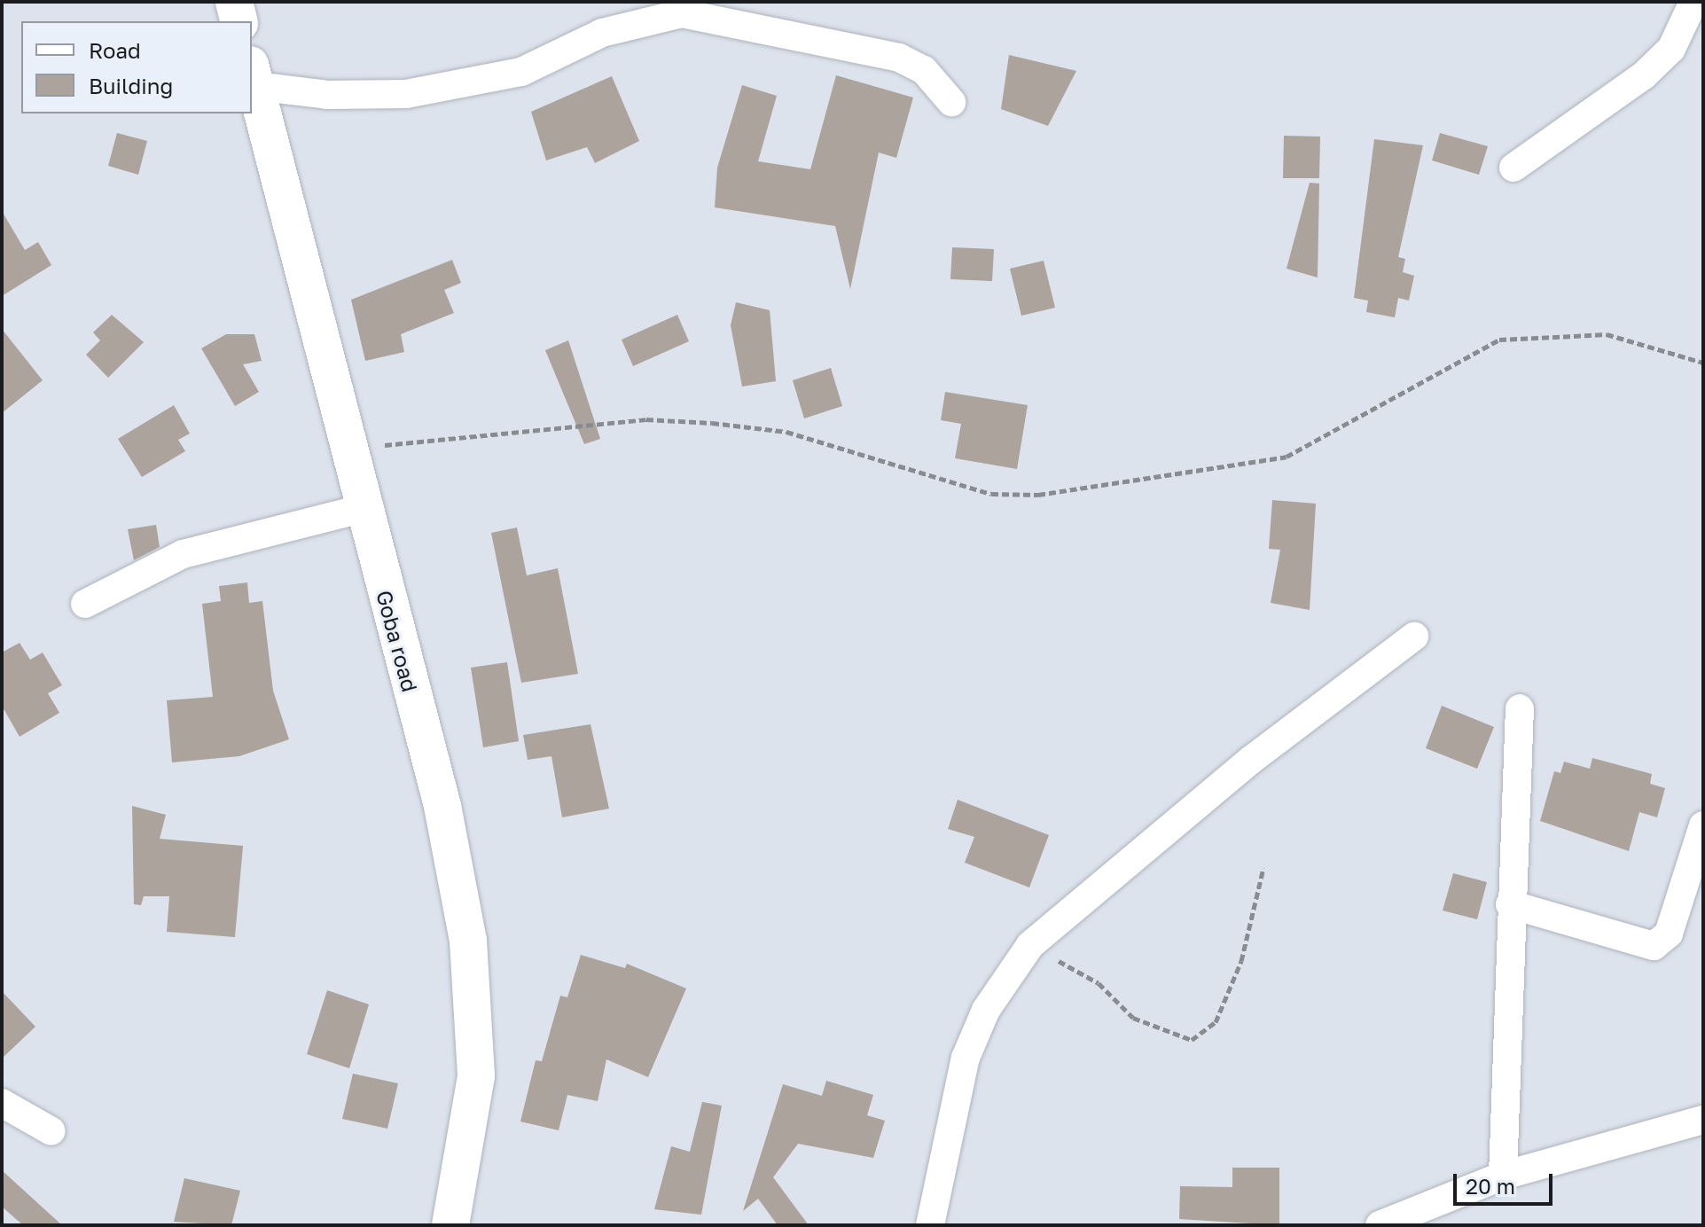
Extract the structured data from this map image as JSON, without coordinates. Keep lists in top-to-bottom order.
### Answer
{
  "streets": {
    "street": ["Goba road"]
  },
  "legend": ["Road", "Building"],
  "scale_bar": "20 m"
}
